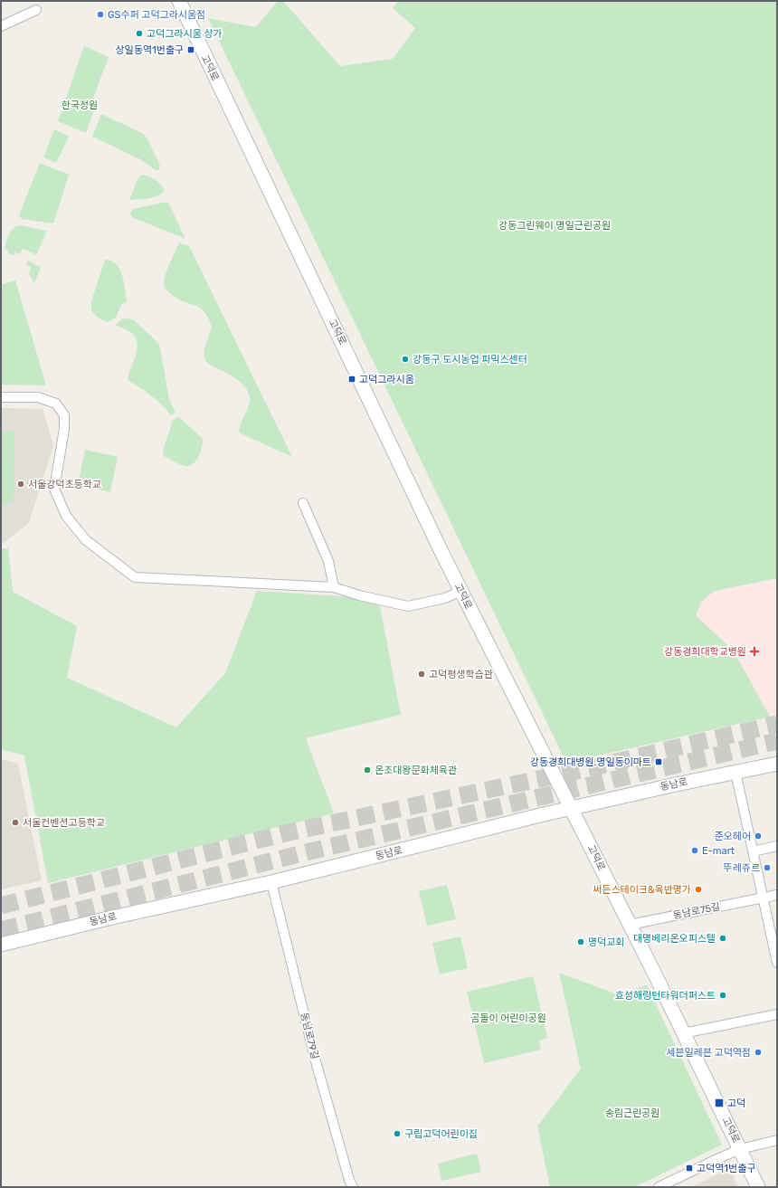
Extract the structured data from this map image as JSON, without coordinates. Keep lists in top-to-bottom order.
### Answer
{
  "streets": {
    "main road": ["고덕로", "동남로"],
    "street": ["동남로75길", "동남로79길"]
  },
  "crossings": [
    ["고덕로", "동남로"],
    ["고덕로", "동남로75길"],
    ["동남로", "동남로79길"]
  ],
  "parks": [
    "한국정원",
    "강동그린웨이 명일근린공원",
    "곰돌이 어린이공원",
    "송림근린공원"
  ],
  "places": {
    "other": [
      "GS수퍼 고덕그라시움점",
      "고덕그라시움 상가",
      "강동구 도시농업 파믹스센터",
      "서울강덕초등학교",
      "고덕평생학습관",
      "온조대왕문화체육관",
      "서울컨벤션고등학교",
      "준오헤어",
      "E-mart",
      "뚜레쥬르",
      "써든스테이크&육반명가",
      "대명베리온오피스텔",
      "명덕교회",
      "효성해링턴타워더퍼스트",
      "세븐일레븐 고덕역점",
      "구립고덕어린이집"
    ],
    "transit": [
      "상일동역1번출구",
      "고덕그라시움",
      "강동경희대병원.명일동이마트",
      "고덕",
      "고덕역1번출구"
    ],
    "health": ["강동경희대학교병원"]
  }
}
